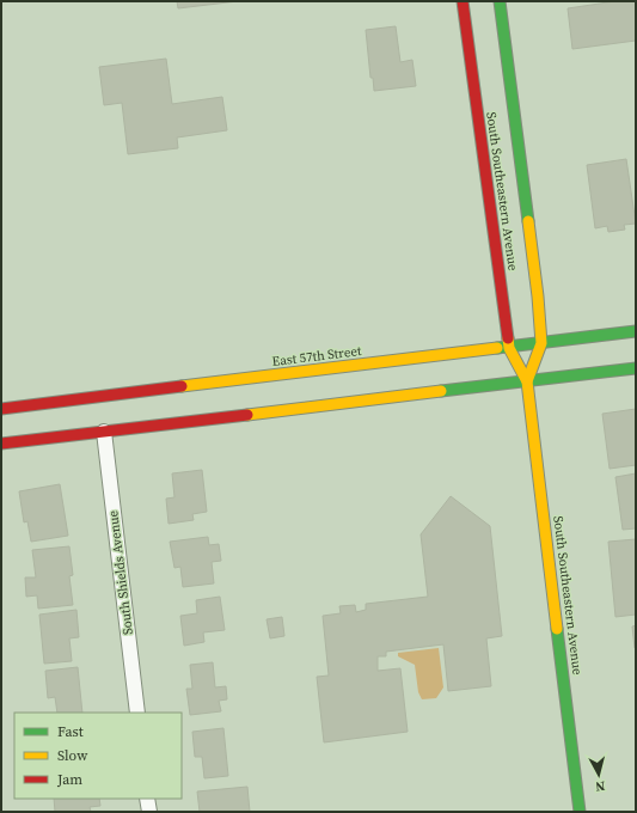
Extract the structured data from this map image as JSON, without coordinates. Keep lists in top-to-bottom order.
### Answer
{
  "streets": {
    "main road": ["South Southeastern Avenue", "East 57th Street"],
    "street": ["South Shields Avenue"]
  },
  "crossings": [
    ["South Southeastern Avenue", "East 57th Street"]
  ],
  "legend": ["Fast", "Slow", "Jam"],
  "north": "bottom"
}
